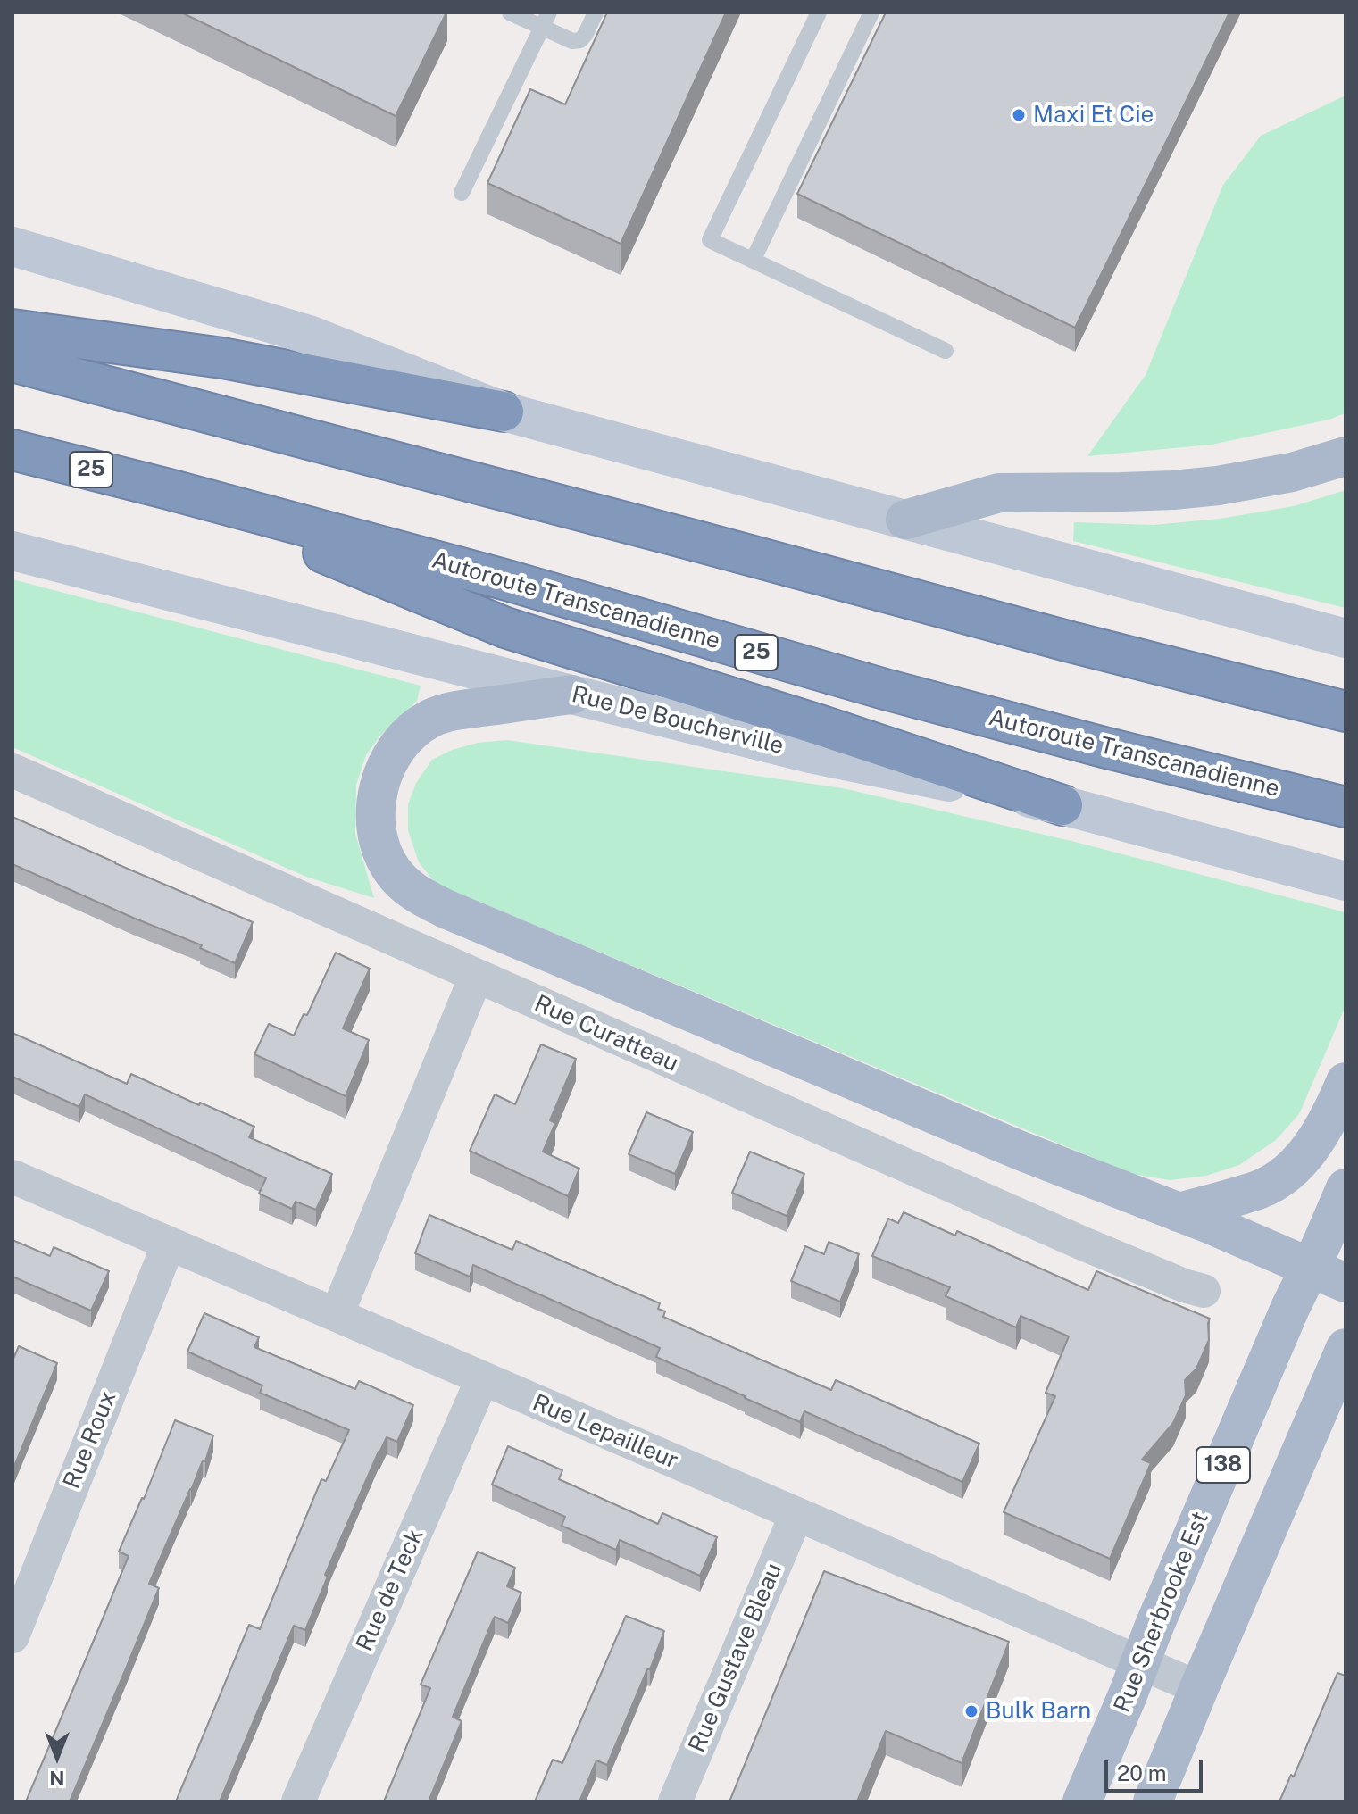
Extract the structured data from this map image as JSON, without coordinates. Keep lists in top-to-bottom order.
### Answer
{
  "streets": {
    "highway": ["25", "Autoroute Transcanadienne"],
    "main road": ["Rue De Boucherville", "138", "Rue Sherbrooke Est"],
    "street": [
      "Rue Curatteau",
      "Rue Lepailleur",
      "Rue Roux",
      "Rue de Teck",
      "Rue Gustave Bleau"
    ]
  },
  "crossings": [
    ["Rue Lepailleur", "Rue Roux"],
    ["Rue Lepailleur", "138"],
    ["Rue Lepailleur", "Rue de Teck"],
    ["Rue Lepailleur", "Rue Sherbrooke Est"],
    ["Rue Lepailleur", "Rue Gustave Bleau"]
  ],
  "places": ["Maxi Et Cie", "Bulk Barn"],
  "scale_bar": "20 m",
  "north": "bottom"
}
